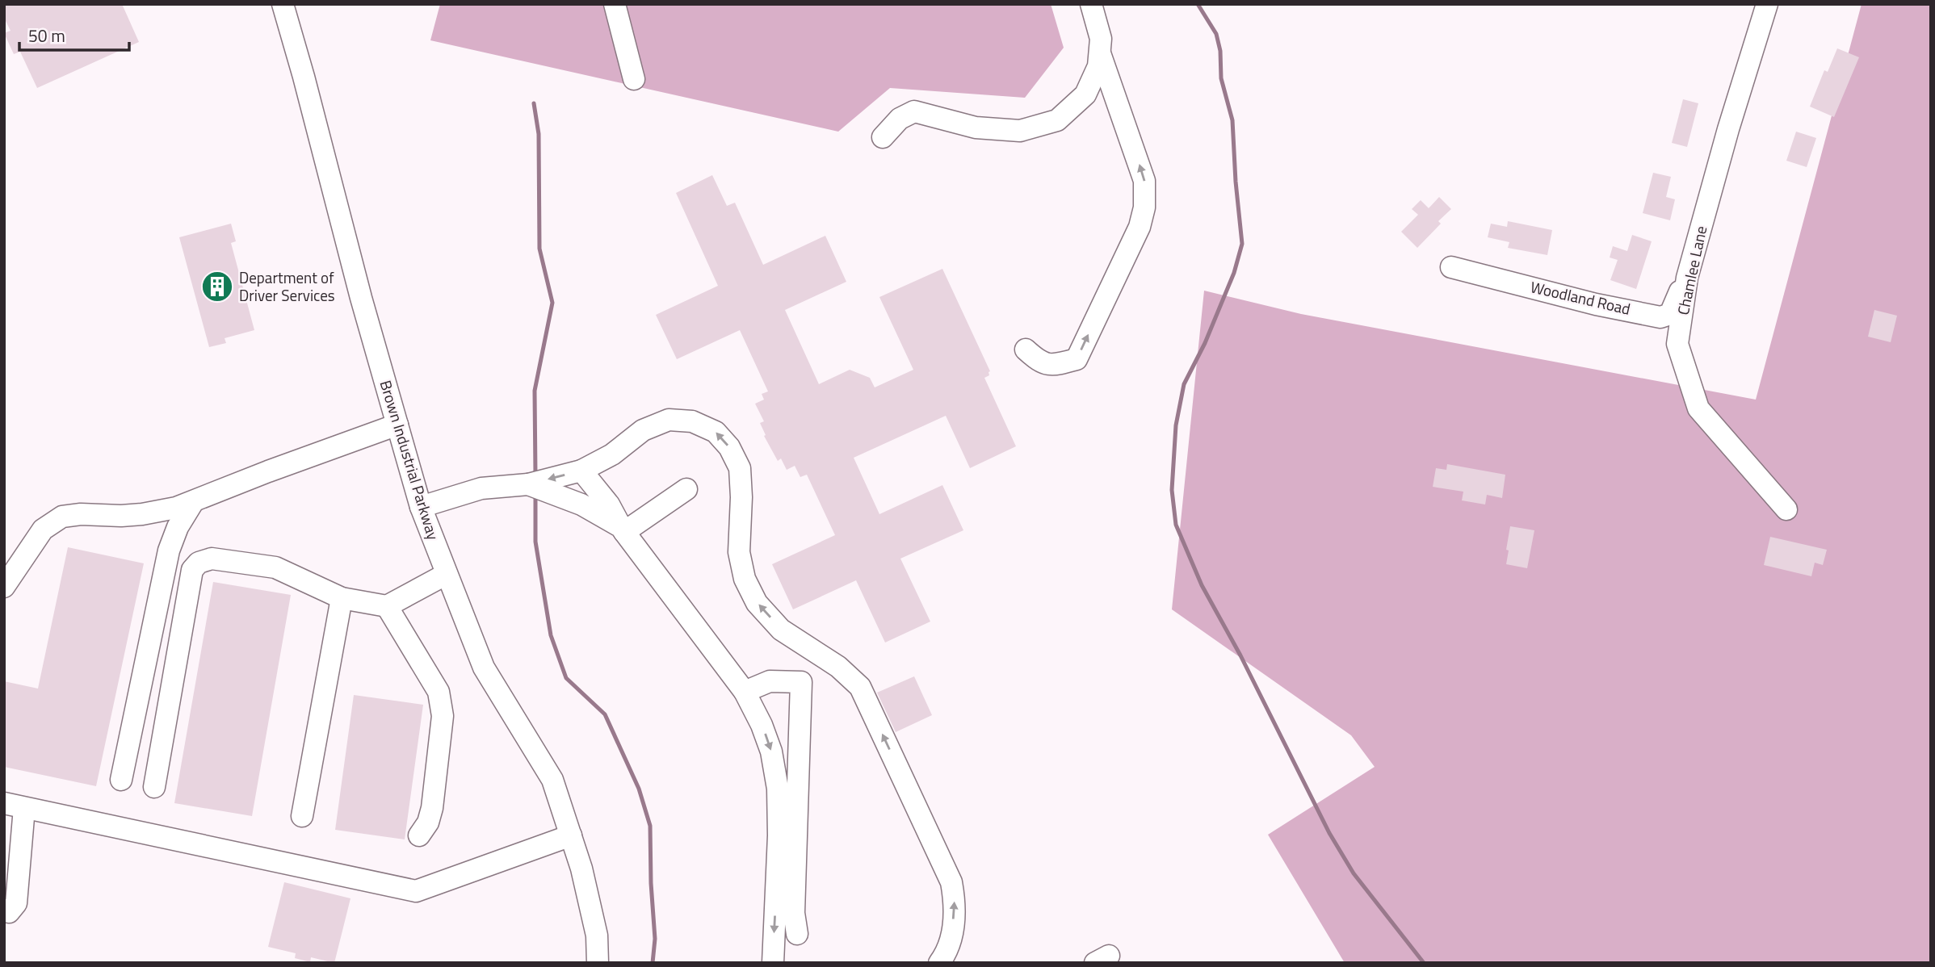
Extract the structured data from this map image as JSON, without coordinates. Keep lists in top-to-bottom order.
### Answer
{
  "streets": {
    "street": ["Chamlee Lane", "Woodland Road", "Brown Industrial Parkway"]
  },
  "crossings": [
    ["Chamlee Lane", "Woodland Road"]
  ],
  "places": {
    "building": ["Department of Driver Services"]
  },
  "scale_bar": "50 m"
}
